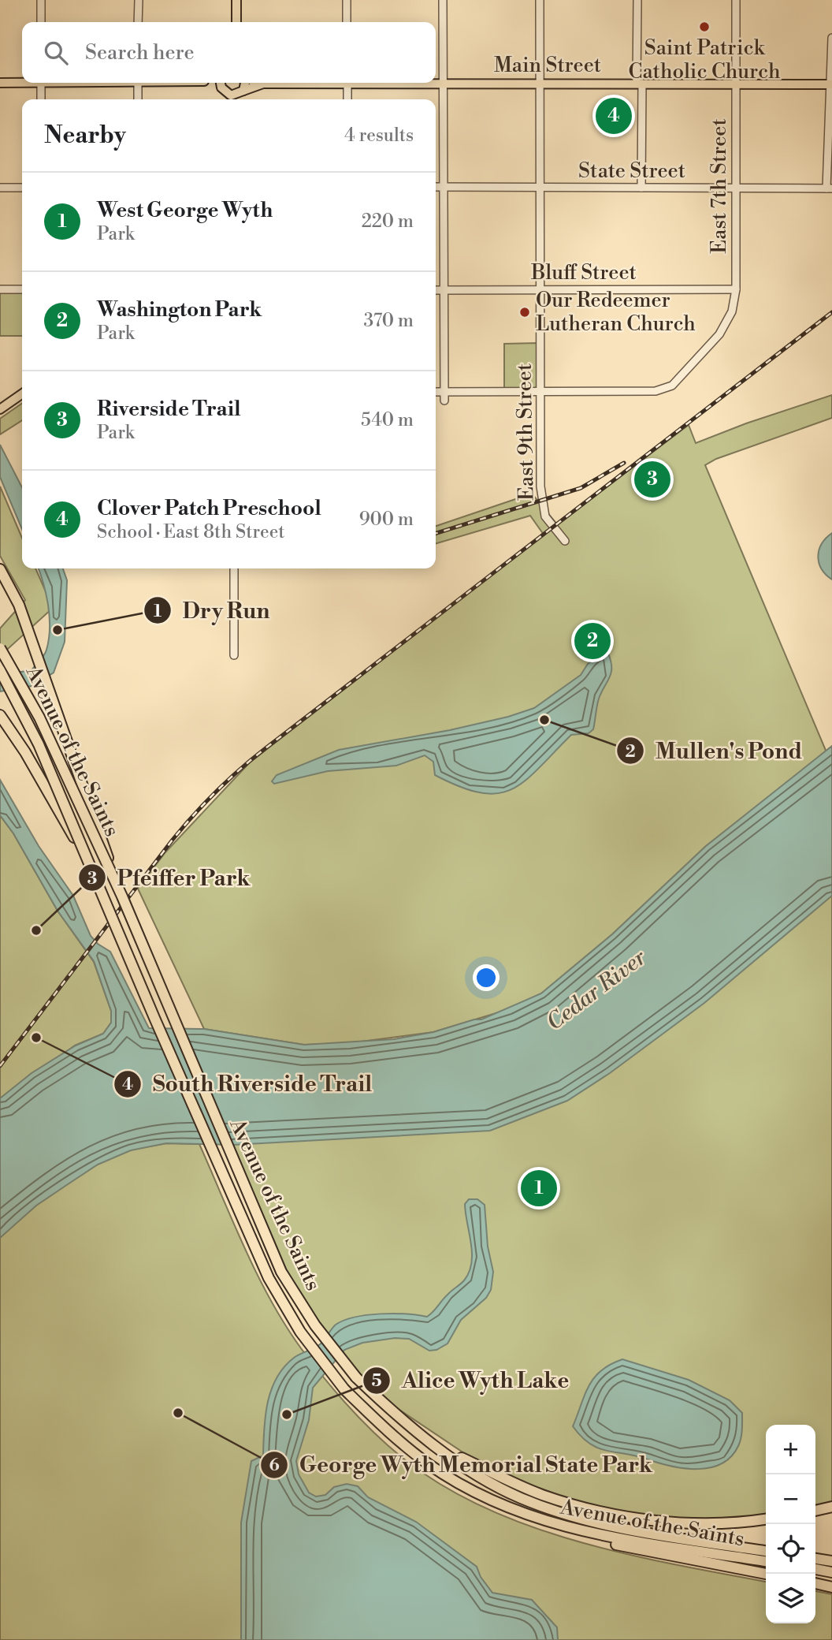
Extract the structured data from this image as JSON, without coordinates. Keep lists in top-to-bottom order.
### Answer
{
  "streets": {
    "highway": ["Avenue of the Saints"],
    "main road": ["Main Street"],
    "street": [
      "State Street",
      "East 7th Street",
      "Bluff Street",
      "East 9th Street"
    ]
  },
  "crossings": [
    ["Main Street", "East 7th Street"],
    ["Main Street", "East 9th Street"],
    ["State Street", "East 7th Street"],
    ["State Street", "East 9th Street"],
    ["East 7th Street", "Bluff Street"],
    ["East 7th Street", "East 9th Street"],
    ["Bluff Street", "East 9th Street"]
  ],
  "water": ["Cedar River"],
  "places": [
    "Saint Patrick Catholic Church",
    "Our Redeemer Lutheran Church",
    "Dry Run",
    "Mullen's Pond",
    "Pfeiffer Park",
    "South Riverside Trail",
    "George Wyth Memorial State Park",
    "Alice Wyth Lake"
  ],
  "page": {
    "search": "Search here",
    "pins": [
      "4",
      "3",
      "2",
      "1"
    ],
    "heading": ["Nearby", "4 results"],
    "list": [
      {
        "mark": "1",
        "name": "West George Wyth",
        "note": "Park",
        "value": "220 m"
      },
      {
        "mark": "2",
        "name": "Washington Park",
        "note": "Park",
        "value": "370 m"
      },
      {
        "mark": "3",
        "name": "Riverside Trail",
        "note": "Park",
        "value": "540 m"
      },
      {
        "mark": "4",
        "name": "Clover Patch Preschool",
        "note": "School · East 8th Street",
        "value": "900 m"
      }
    ],
    "map_buttons": ["+", "−"]
  }
}
